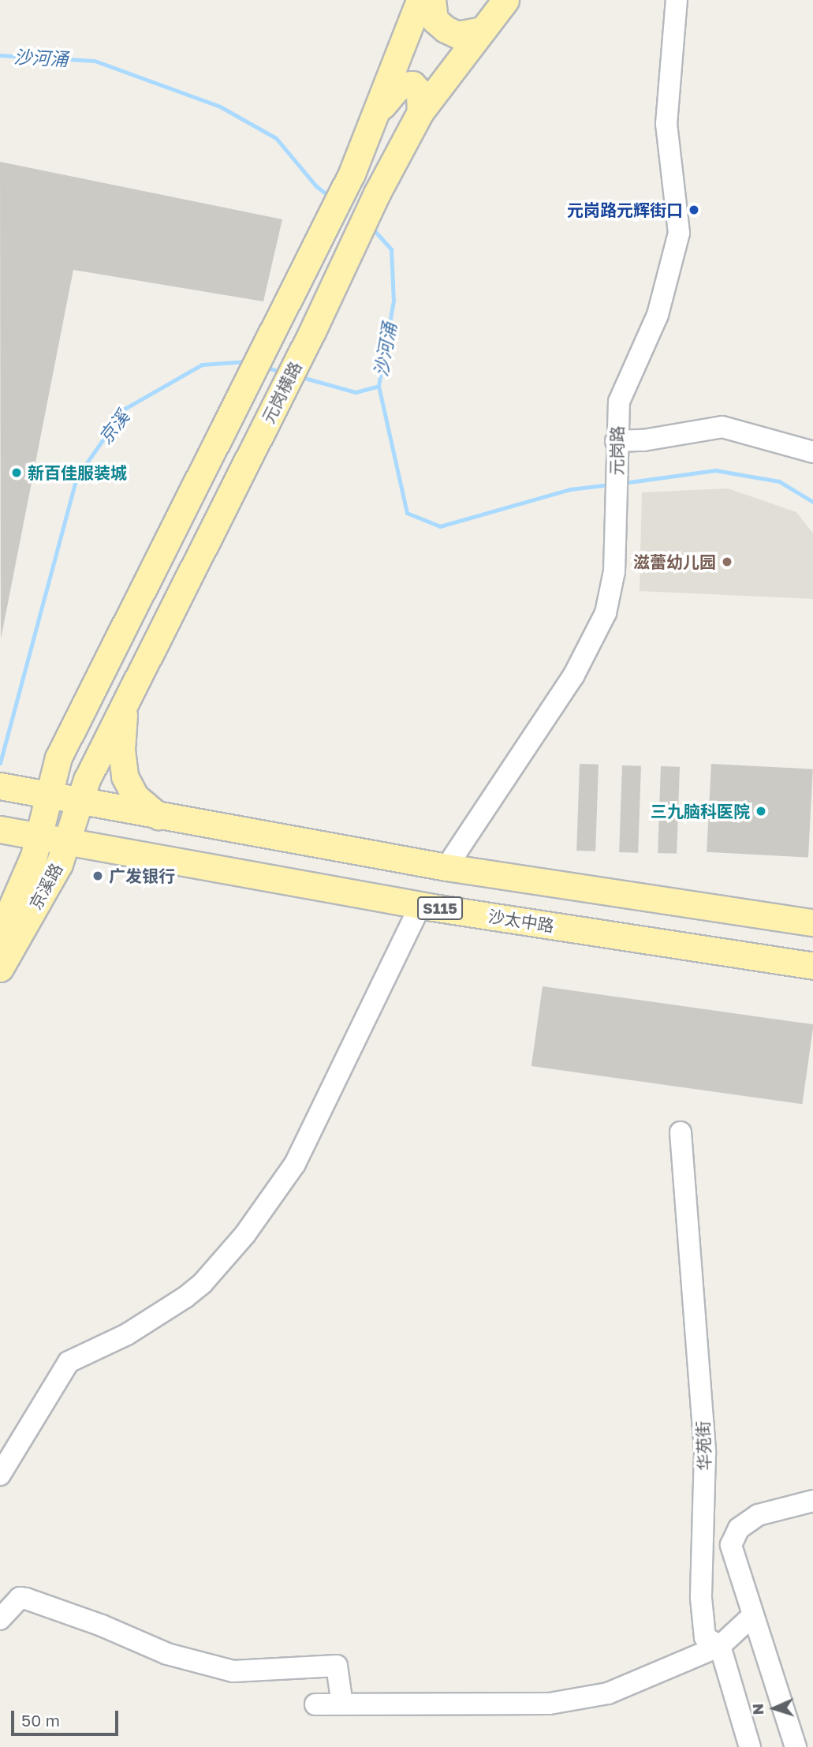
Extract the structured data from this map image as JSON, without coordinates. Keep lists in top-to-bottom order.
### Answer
{
  "streets": {
    "main road": [
      "元岗横路",
      "京溪路",
      "S115",
      "沙太中路"
    ],
    "street": ["元岗路", "华苑街"]
  },
  "crossings": [
    ["元岗横路", "京溪路"],
    ["京溪路", "S115"],
    ["京溪路", "沙太中路"],
    ["S115", "沙太中路"]
  ],
  "water": ["沙河涌", "京溪"],
  "places": [
    "元岗路元辉街口",
    "新百佳服装城",
    "滋蕾幼儿园",
    "三九脑科医院",
    "广发银行"
  ],
  "scale_bar": "50 m",
  "north": "left"
}
